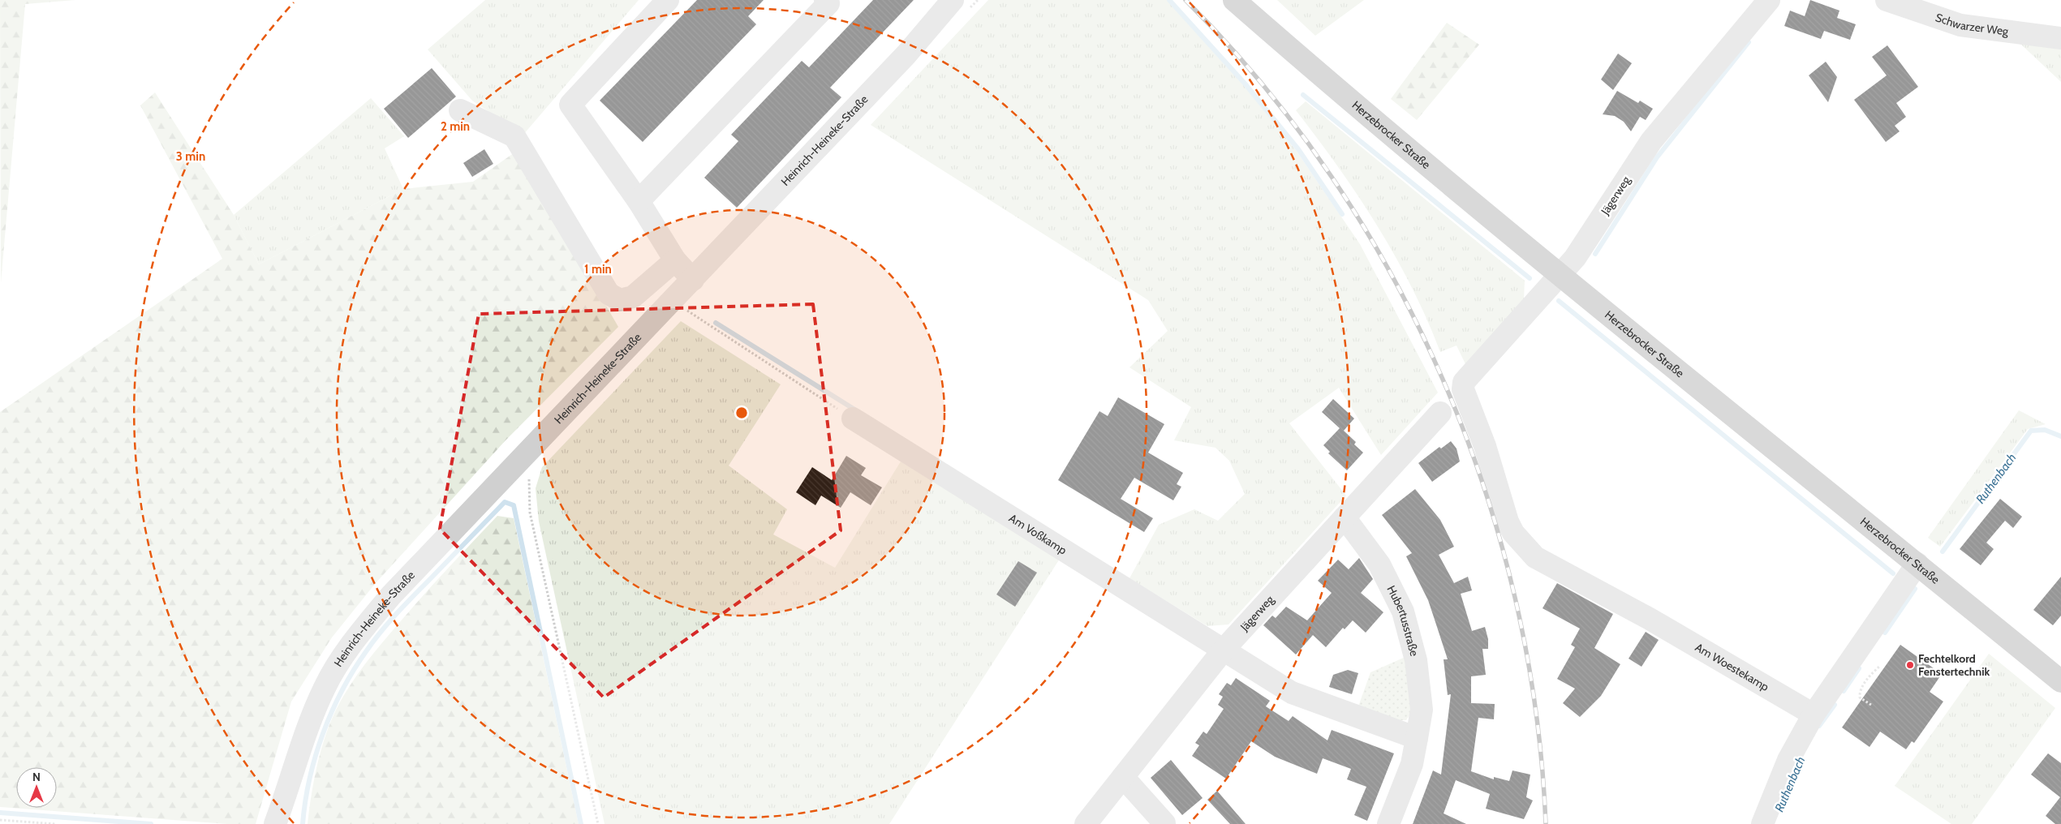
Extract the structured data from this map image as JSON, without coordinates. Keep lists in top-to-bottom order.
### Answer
{
  "streets": {
    "main road": ["Herzebrocker Straße"],
    "street": [
      "Schwarzer Weg",
      "Heinrich-Heineke-Straße",
      "Jägerweg",
      "Am Voßkamp",
      "Hubertusstraße",
      "Am Woestekamp"
    ]
  },
  "crossings": [
    ["Herzebrocker Straße", "Jägerweg"],
    ["Jägerweg", "Am Voßkamp"],
    ["Jägerweg", "Hubertusstraße"],
    ["Jägerweg", "Am Woestekamp"]
  ],
  "water": ["Ruthenbach"],
  "places": ["Fechtelkord Fenstertechnik"],
  "north": "top",
  "rings": ["2 min", "3 min", "1 min"]
}
